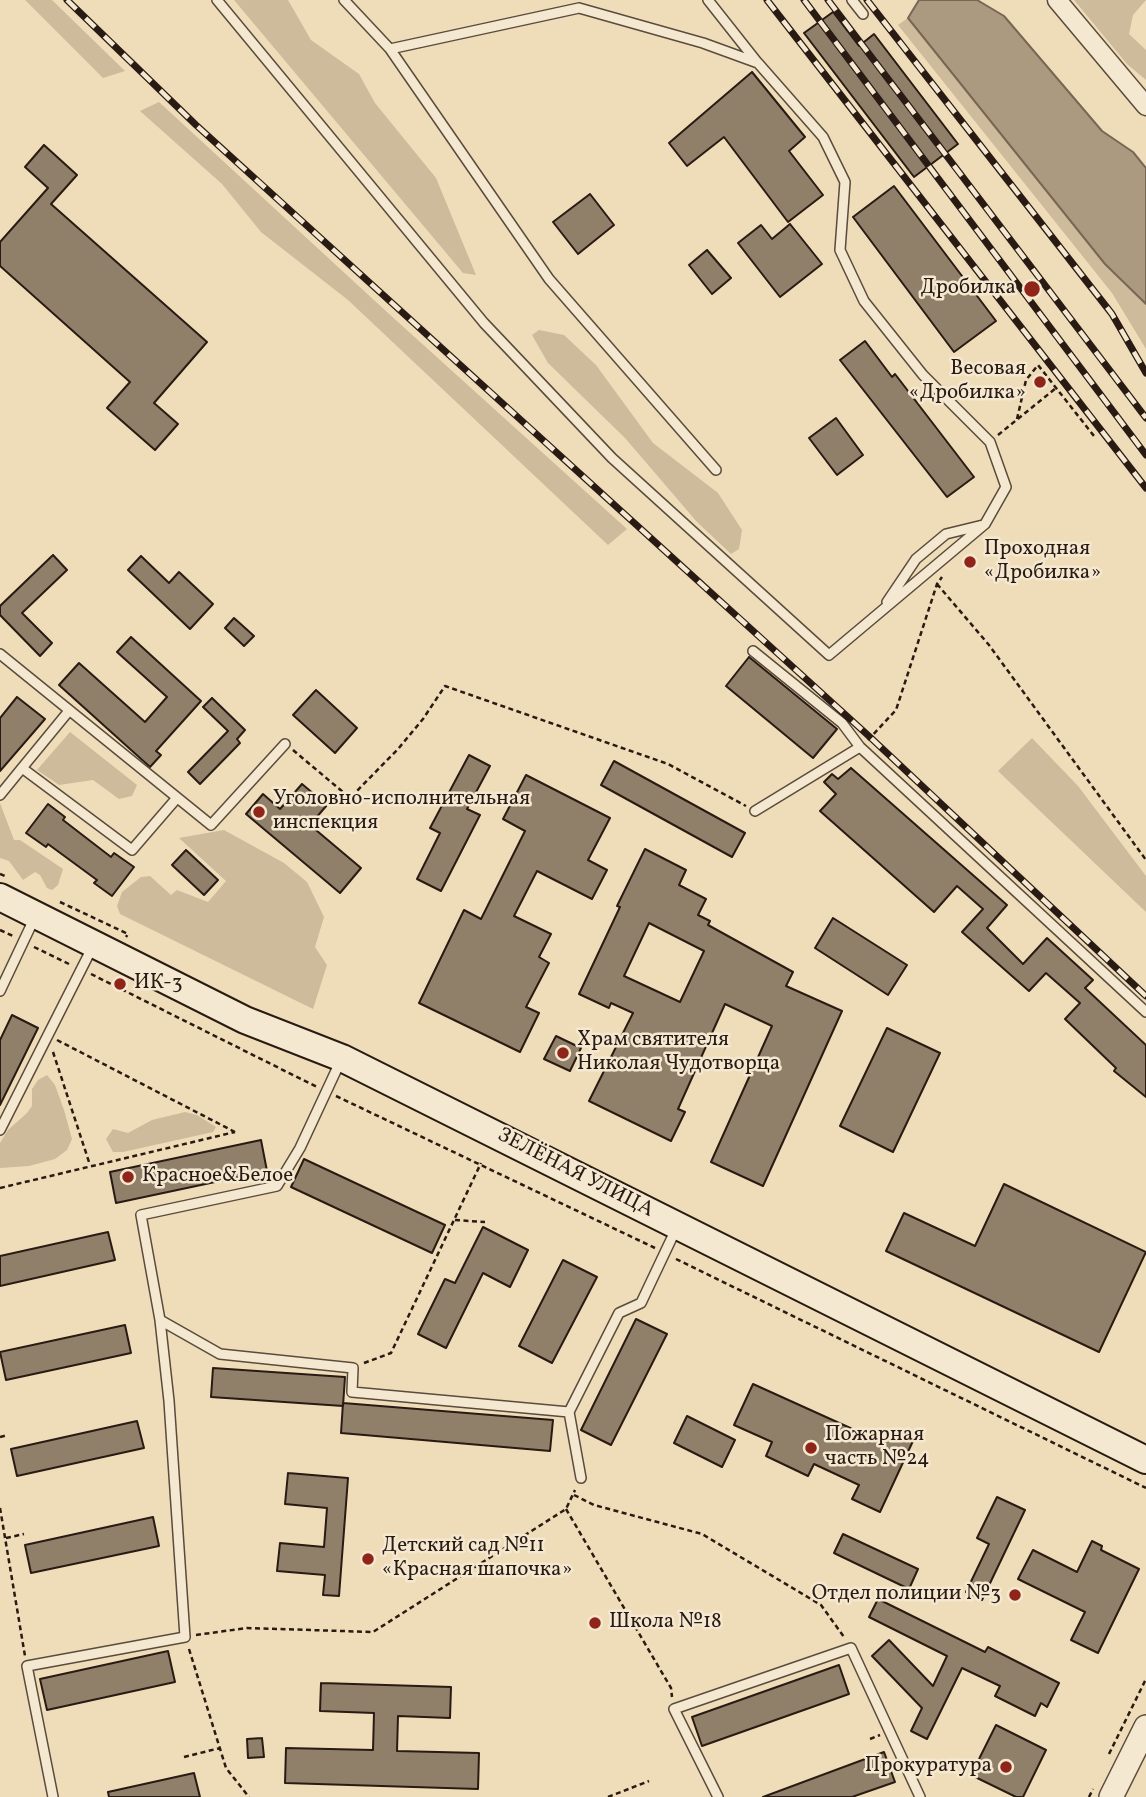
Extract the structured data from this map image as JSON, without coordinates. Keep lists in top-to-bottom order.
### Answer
{
  "streets": {
    "main road": ["ЗЕЛЁНАЯ УЛИЦА"]
  },
  "places": [
    "Дробилка",
    "Весовая «Дробилка»",
    "Проходная «Дробилка»",
    "Уголовно-исполнительная инспекция",
    "ИК-3",
    "Храм святителя Николая Чудотворца",
    "Красное&Белое",
    "Пожарная часть №24",
    "Детский сад №11 «Красная шапочка»",
    "Отдел полиции №3",
    "Школа №18",
    "Прокуратура"
  ]
}
